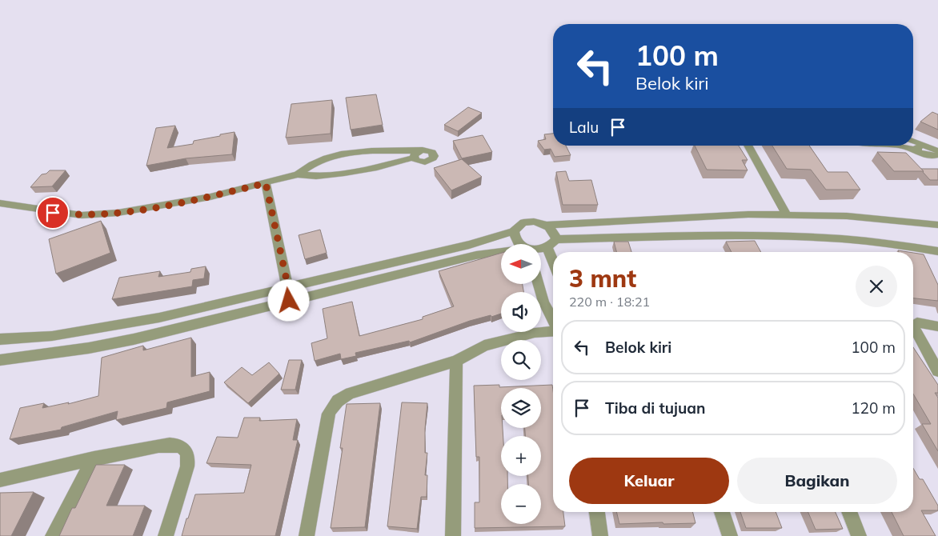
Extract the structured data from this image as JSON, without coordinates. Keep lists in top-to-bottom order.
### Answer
{
  "north": "left",
  "page": {
    "turn": ["100 m", "Belok kiri"],
    "then": "Lalu",
    "map_buttons": ["+", "−"],
    "heading": ["3 mnt", "220 m · 18:21"],
    "list": [
      {
        "name": "Belok kiri",
        "value": "100 m"
      },
      {
        "name": "Tiba di tujuan",
        "value": "120 m"
      }
    ],
    "buttons": ["Keluar", "Bagikan"]
  }
}
